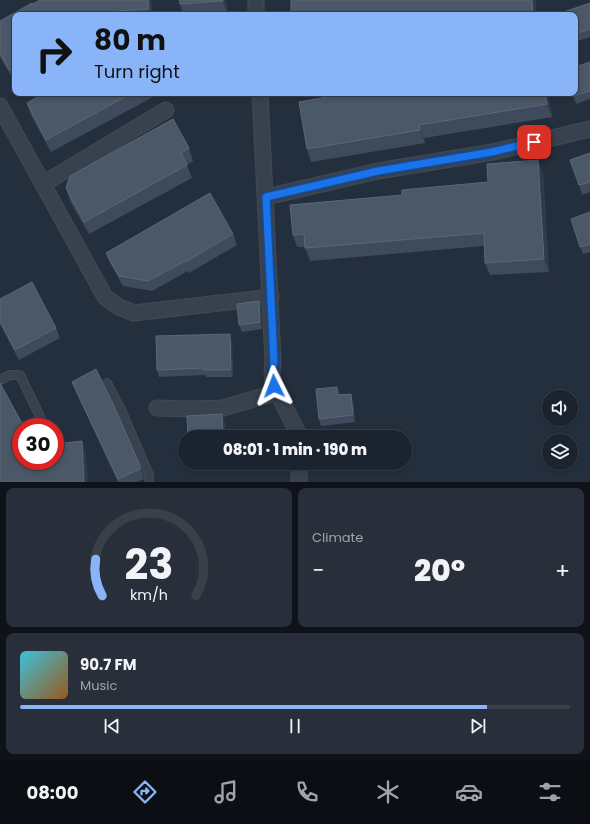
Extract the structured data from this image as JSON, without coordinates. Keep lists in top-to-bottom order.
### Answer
{
  "page": {
    "turn": ["80 m", "Turn right"],
    "limit": "30",
    "trip": "08:01 · 1 min · 190 m",
    "tile": "Climate",
    "heat": ["−", "20°", "+"],
    "song": ["90.7 FM", "Music"],
    "tabs": "08:00",
    "gauge": ["23", "km/h"]
  }
}
